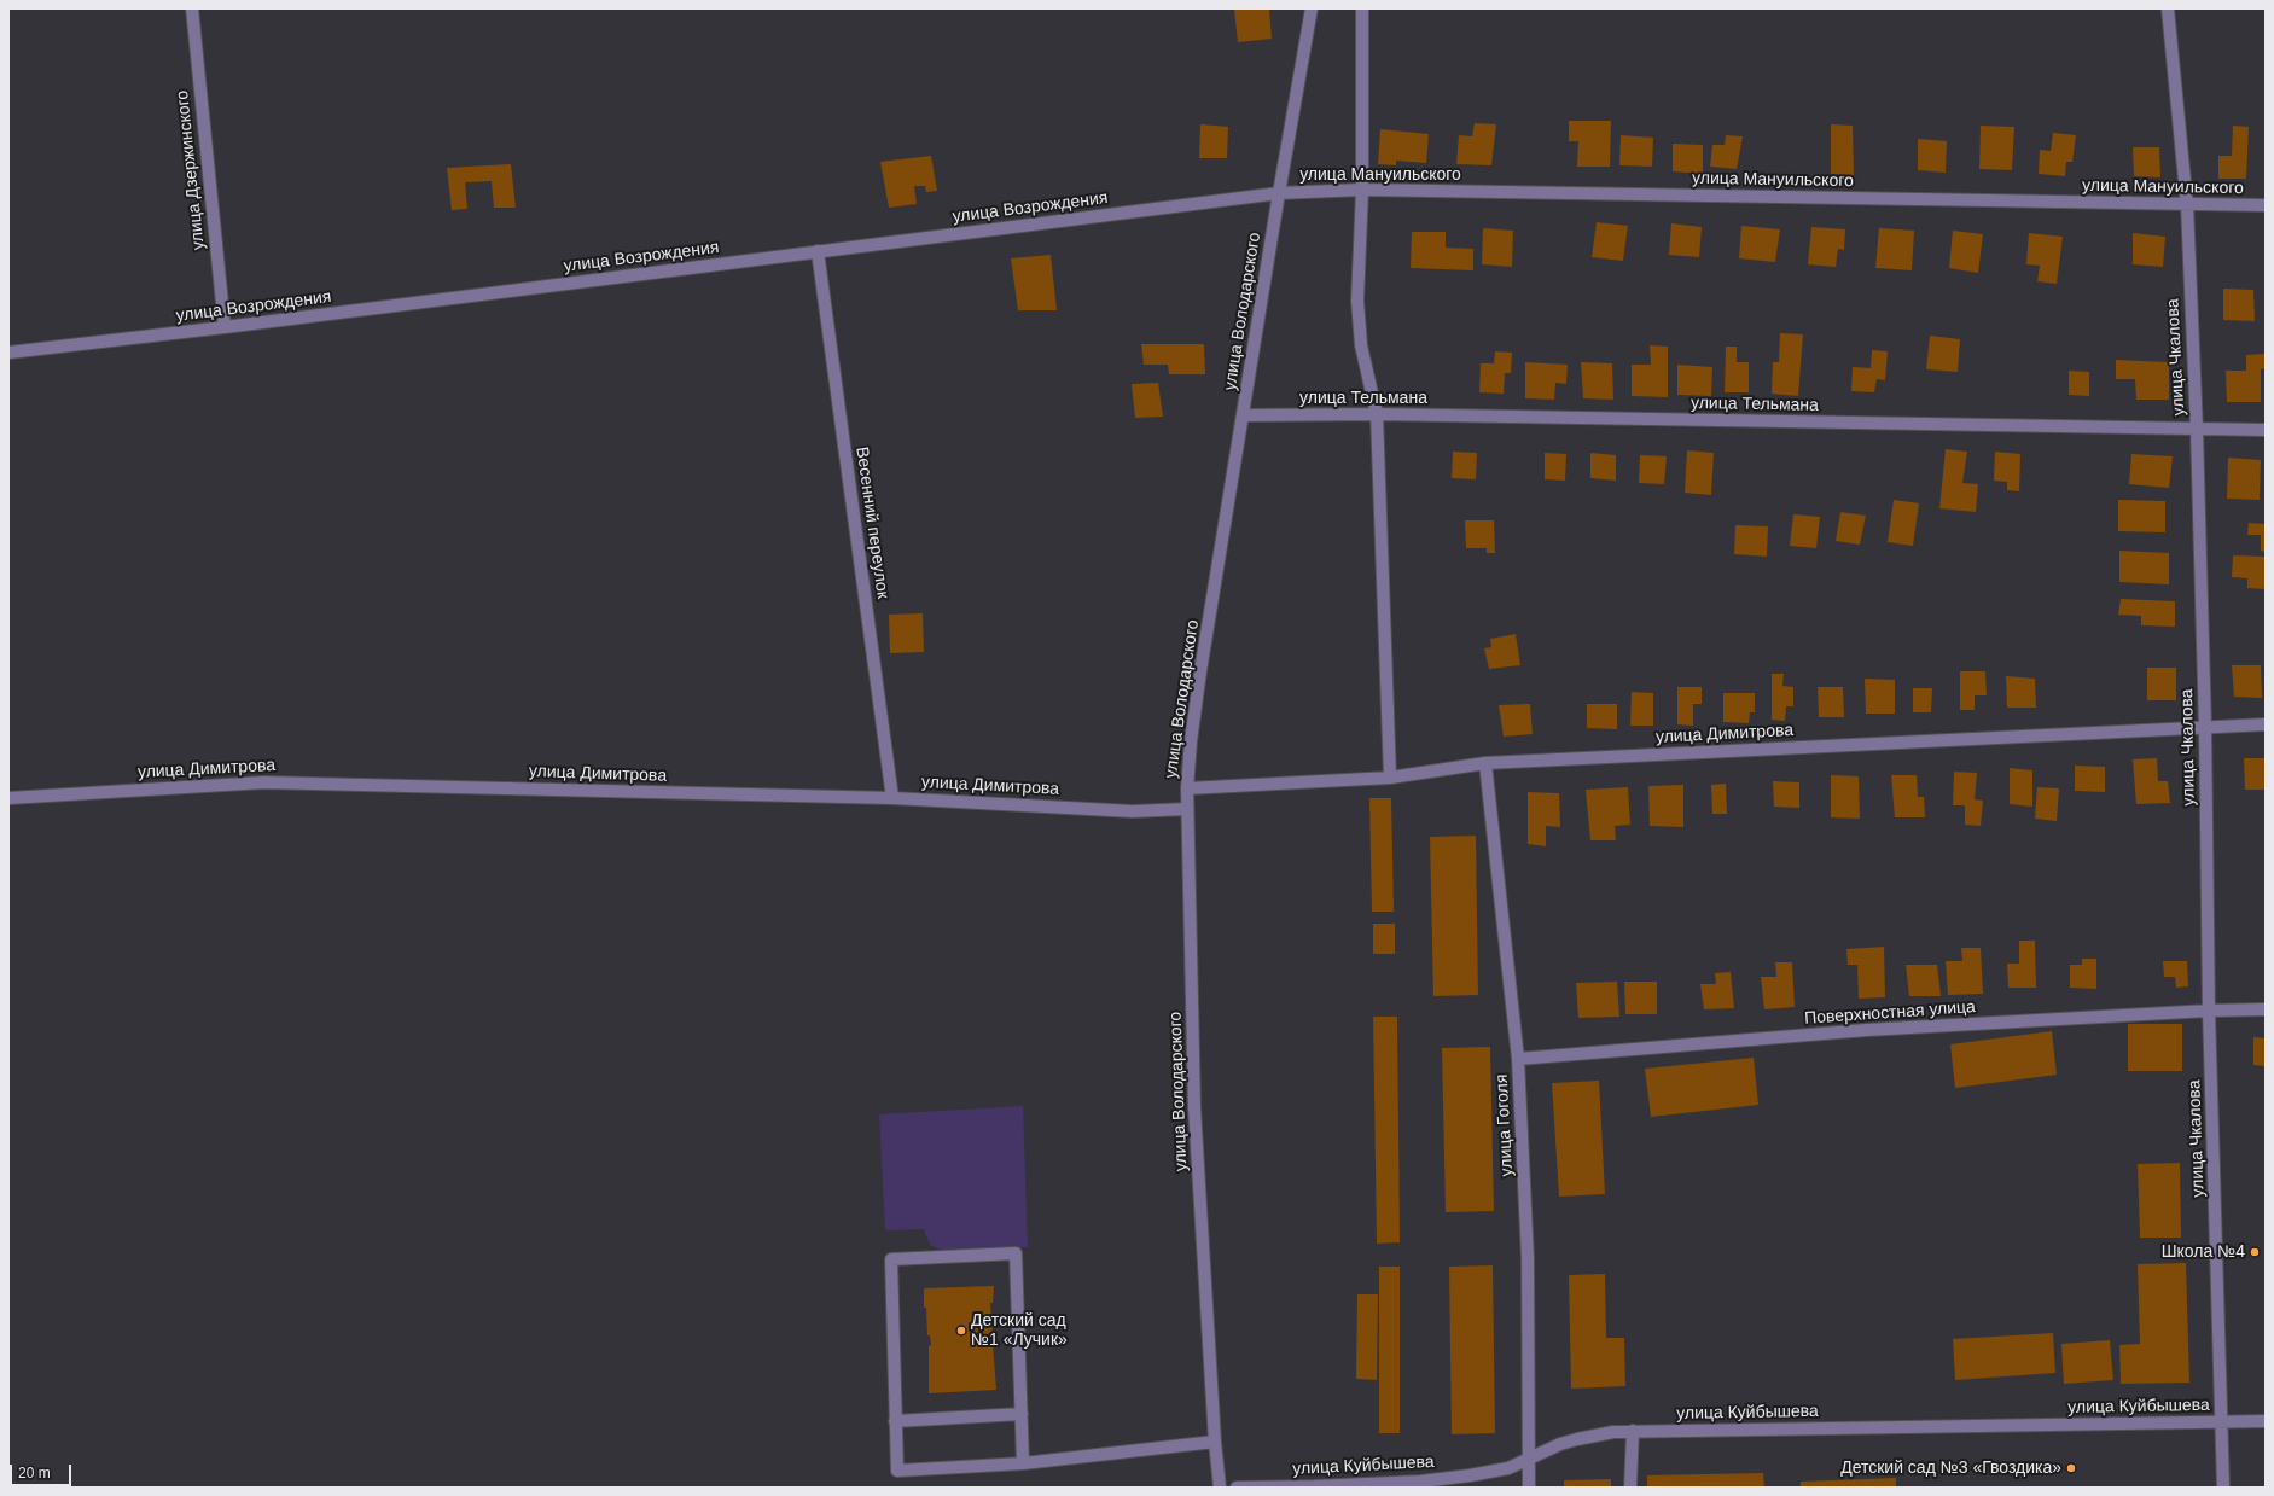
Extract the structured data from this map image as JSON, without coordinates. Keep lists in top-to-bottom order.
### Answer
{
  "streets": {
    "street": [
      "улица Дзержинского",
      "улица Мануильского",
      "улица Возрождения",
      "улица Володарского",
      "улица Чкалова",
      "улица Тельмана",
      "Весенний переулок",
      "улица Димитрова",
      "Поверхностная улица",
      "улица Гоголя",
      "улица Куйбышева"
    ]
  },
  "crossings": [
    ["улица Дзержинского", "улица Возрождения"],
    ["улица Мануильского", "улица Возрождения"],
    ["улица Мануильского", "улица Володарского"],
    ["улица Мануильского", "улица Чкалова"],
    ["улица Возрождения", "улица Володарского"],
    ["улица Возрождения", "Весенний переулок"],
    ["улица Володарского", "улица Тельмана"],
    ["улица Володарского", "улица Димитрова"],
    ["улица Чкалова", "улица Тельмана"],
    ["улица Чкалова", "улица Димитрова"],
    ["улица Чкалова", "Поверхностная улица"],
    ["улица Чкалова", "улица Куйбышева"],
    ["Весенний переулок", "улица Димитрова"],
    ["улица Димитрова", "улица Гоголя"],
    ["Поверхностная улица", "улица Гоголя"],
    ["улица Гоголя", "улица Куйбышева"]
  ],
  "places": ["Школа №4", "Детский сад №1 «Лучик»", "Детский сад №3 «Гвоздика»"],
  "scale_bar": "20 m"
}
